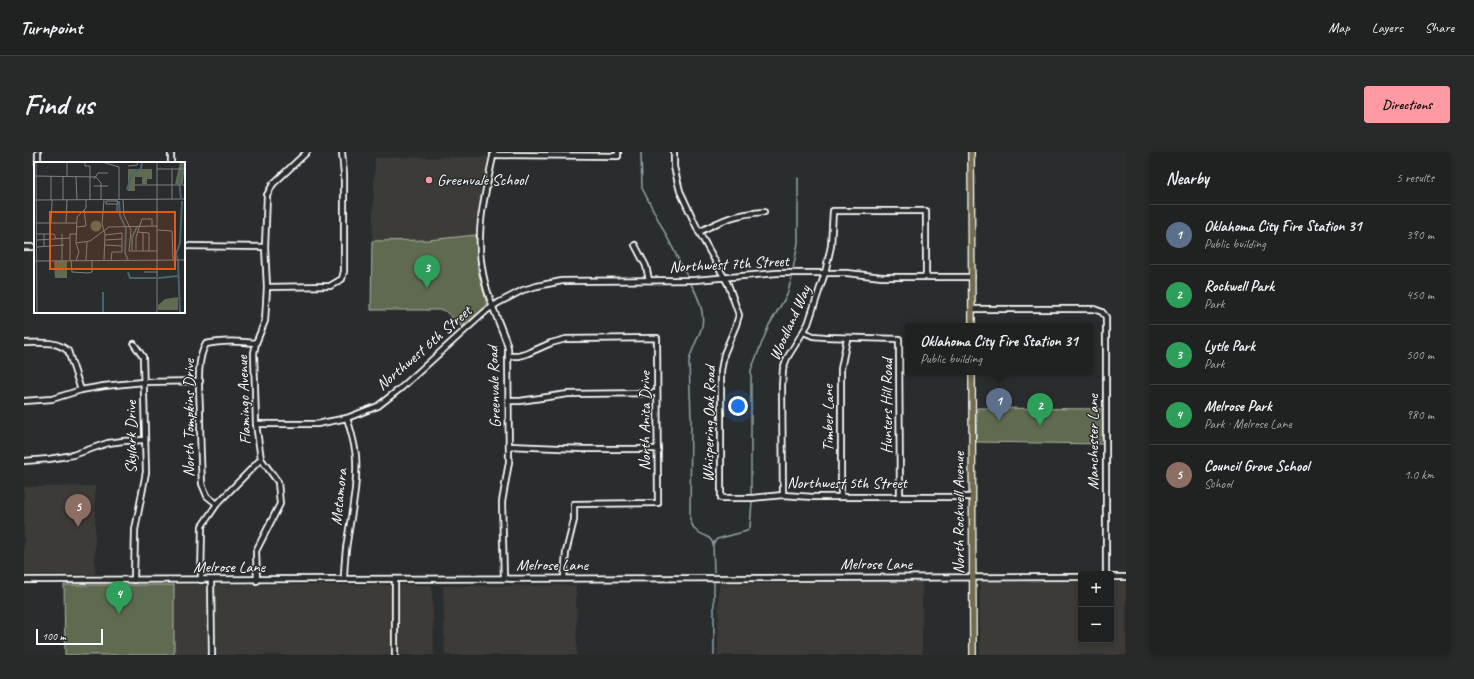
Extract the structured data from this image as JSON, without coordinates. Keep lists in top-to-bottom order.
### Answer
{
  "streets": {
    "main road": ["North Rockwell Avenue"],
    "street": [
      "Northwest 7th Street",
      "Woodland Way",
      "Northwest 6th Street",
      "Greenvale Road",
      "Flamingo Avenue",
      "Hunters Hill Road",
      "North Tompkins Drive",
      "Timber Lane",
      "North Anita Drive",
      "Whispering Oak Road",
      "Skylark Drive",
      "Manchester Lane",
      "Northwest 5th Street",
      "Metamora",
      "Melrose Lane"
    ]
  },
  "crossings": [
    ["Northwest 7th Street", "Woodland Way"],
    ["Northwest 7th Street", "Northwest 6th Street"],
    ["Northwest 7th Street", "Greenvale Road"],
    ["Northwest 7th Street", "Whispering Oak Road"],
    ["Woodland Way", "Northwest 5th Street"],
    ["Northwest 6th Street", "Greenvale Road"],
    ["Northwest 6th Street", "Flamingo Avenue"],
    ["Northwest 6th Street", "Metamora"],
    ["Greenvale Road", "North Anita Drive"],
    ["Greenvale Road", "Melrose Lane"],
    ["Flamingo Avenue", "North Tompkins Drive"],
    ["Flamingo Avenue", "Melrose Lane"],
    ["Hunters Hill Road", "Timber Lane"],
    ["Hunters Hill Road", "Northwest 5th Street"],
    ["Timber Lane", "Northwest 5th Street"],
    ["North Anita Drive", "Melrose Lane"],
    ["Whispering Oak Road", "Northwest 5th Street"],
    ["Skylark Drive", "Melrose Lane"],
    ["Northwest 5th Street", "North Rockwell Avenue"],
    ["Metamora", "Melrose Lane"],
    ["North Rockwell Avenue", "Melrose Lane"]
  ],
  "places": ["Greenvale School"],
  "scale_bar": "100 m",
  "page": {
    "header": "Turnpoint",
    "nav": ["Map", "Layers", "Share"],
    "buttons": "Directions",
    "title": "Find us",
    "heading": ["Nearby", "5 results"],
    "list": [
      {
        "mark": "1",
        "name": "Oklahoma City Fire Station 31",
        "note": "Public building",
        "value": "390 m"
      },
      {
        "mark": "2",
        "name": "Rockwell Park",
        "note": "Park",
        "value": "450 m"
      },
      {
        "mark": "3",
        "name": "Lytle Park",
        "note": "Park",
        "value": "500 m"
      },
      {
        "mark": "4",
        "name": "Melrose Park",
        "note": "Park · Melrose Lane",
        "value": "980 m"
      },
      {
        "mark": "5",
        "name": "Council Grove School",
        "note": "School",
        "value": "1.0 km"
      }
    ],
    "pins": [
      "3",
      "1",
      "2",
      "5",
      "4"
    ],
    "popup": ["Oklahoma City Fire Station 31", "Public building"],
    "map_buttons": ["+", "−"],
    "scale": "100 m"
  }
}
